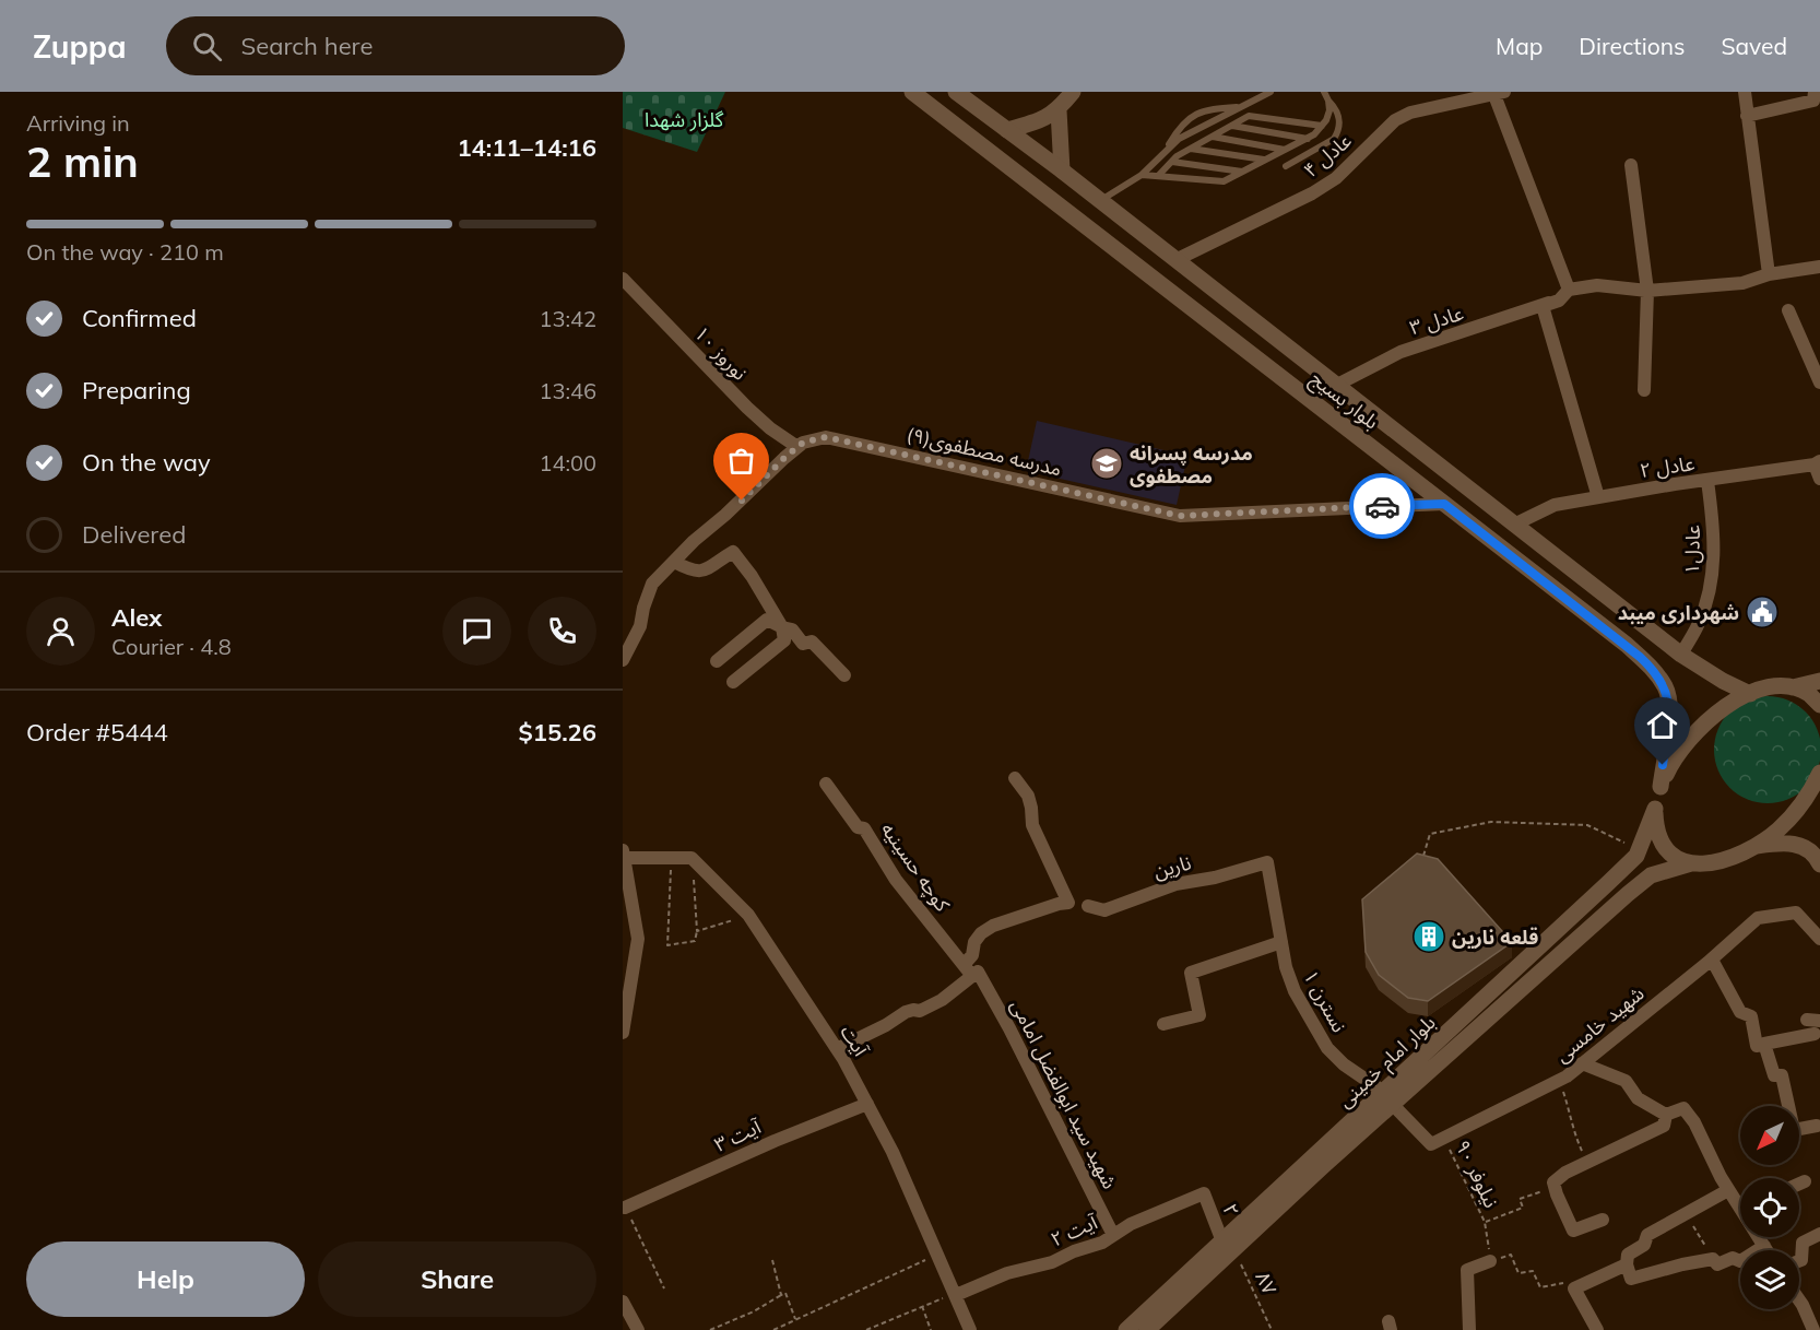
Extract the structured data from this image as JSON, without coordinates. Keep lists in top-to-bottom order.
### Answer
{
  "streets": {
    "main road": ["بلوار بسیج", "بلوار امام خمینی"],
    "street": [
      "عادل ۴",
      "عادل ۳",
      "نوروز ۱۰",
      "مدرسه مصطفوی(۹)",
      "عادل ۲",
      "عادل۱",
      "کوچه حسینیه",
      "نارین",
      "نسترن ۱",
      "شهید خامسی",
      "آیت",
      "شهید سید ابوالفضل امامی",
      "آیت ۳",
      "۲",
      "آیت ۲"
    ],
    "path": ["نیلوفر ۹۰", "۸۷"]
  },
  "crossings": [
    ["عادل ۴", "بلوار بسیج"],
    ["عادل ۳", "بلوار بسیج"],
    ["نوروز ۱۰", "مدرسه مصطفوی(۹)"],
    ["بلوار بسیج", "مدرسه مصطفوی(۹)"],
    ["بلوار بسیج", "عادل ۲"],
    ["بلوار بسیج", "عادل۱"],
    ["بلوار بسیج", "بلوار امام خمینی"],
    ["عادل ۲", "عادل۱"],
    ["کوچه حسینیه", "شهید سید ابوالفضل امامی"],
    ["نارین", "نسترن ۱"],
    ["نسترن ۱", "بلوار امام خمینی"],
    ["شهید خامسی", "نیلوفر ۹۰"],
    ["آیت", "آیت ۳"],
    ["آیت", "آیت ۲"],
    ["بلوار امام خمینی", "۲"],
    ["بلوار امام خمینی", "۸۷"],
    ["شهید سید ابوالفضل امامی", "آیت ۲"],
    ["۲", "آیت ۲"],
    ["۲", "۸۷"]
  ],
  "parks": ["گلزار شهدا"],
  "places": {
    "school or university": ["مدرسه پسرانه مصطفوی"],
    "public building": ["شهرداری میبد"],
    "building": ["قلعه نارین"]
  },
  "north": "bottom left",
  "page": {
    "header": "Zuppa",
    "search": "Search here",
    "nav": ["Map", "Directions", "Saved"],
    "heading": ["2 min", "Arriving in", "14:11–14:16"],
    "panel": [
      "Alex",
      "Courier · 4.8",
      "Order #5444",
      "$15.26"
    ],
    "bar": "On the way · 210 m",
    "list": [
      ["Confirmed", "13:42"],
      ["Preparing", "13:46"],
      ["On the way", "14:00"],
      "Delivered"
    ],
    "buttons": ["Help", "Share"]
  }
}
